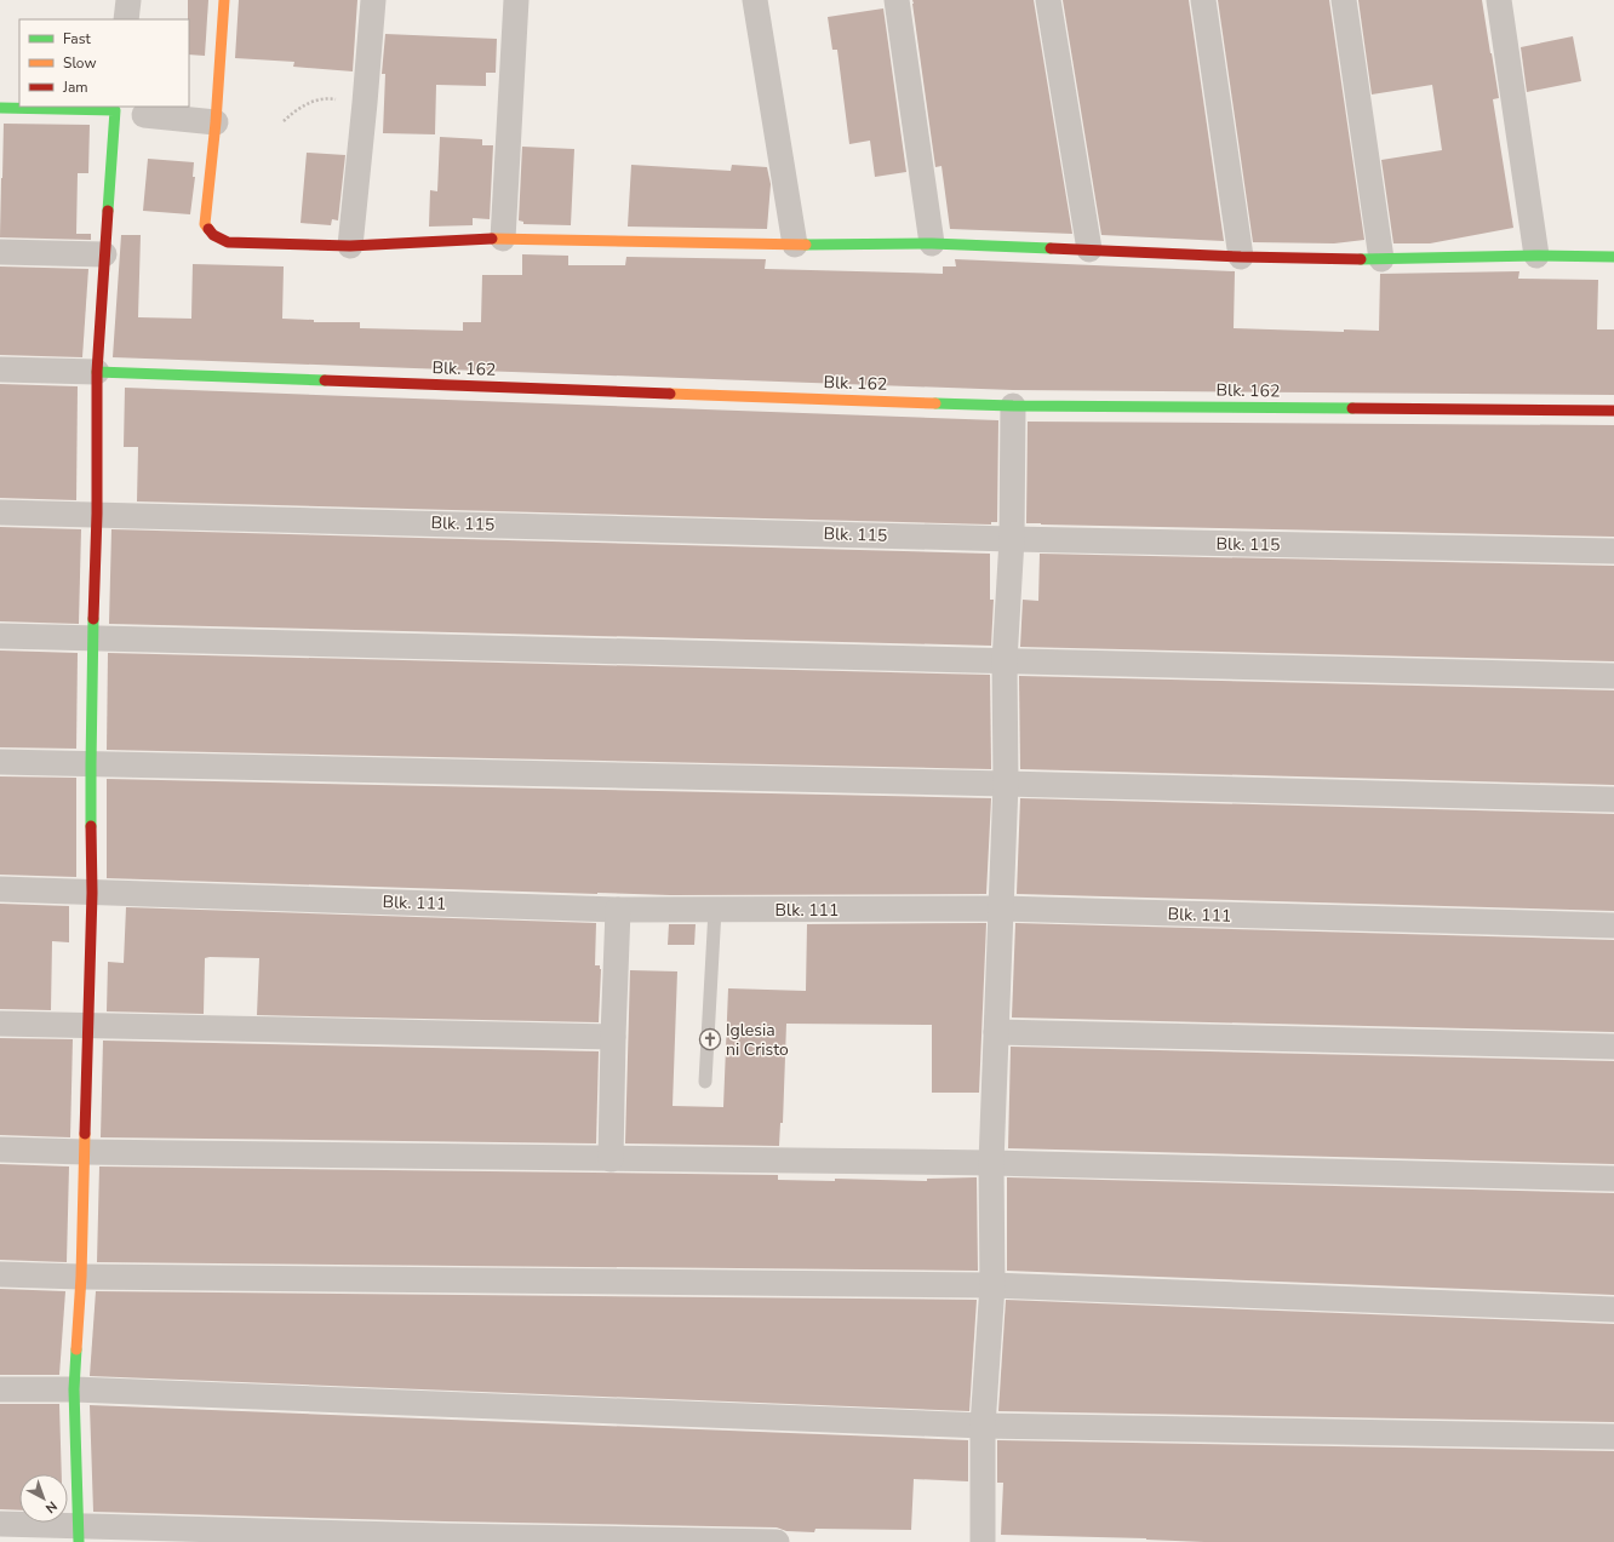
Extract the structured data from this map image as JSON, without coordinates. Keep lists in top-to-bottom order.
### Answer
{
  "streets": {
    "street": ["Blk. 162", "Blk. 115", "Blk. 111"]
  },
  "places": {
    "church": ["Iglesia ni Cristo"]
  },
  "legend": ["Fast", "Slow", "Jam"],
  "north": "bottom right"
}
